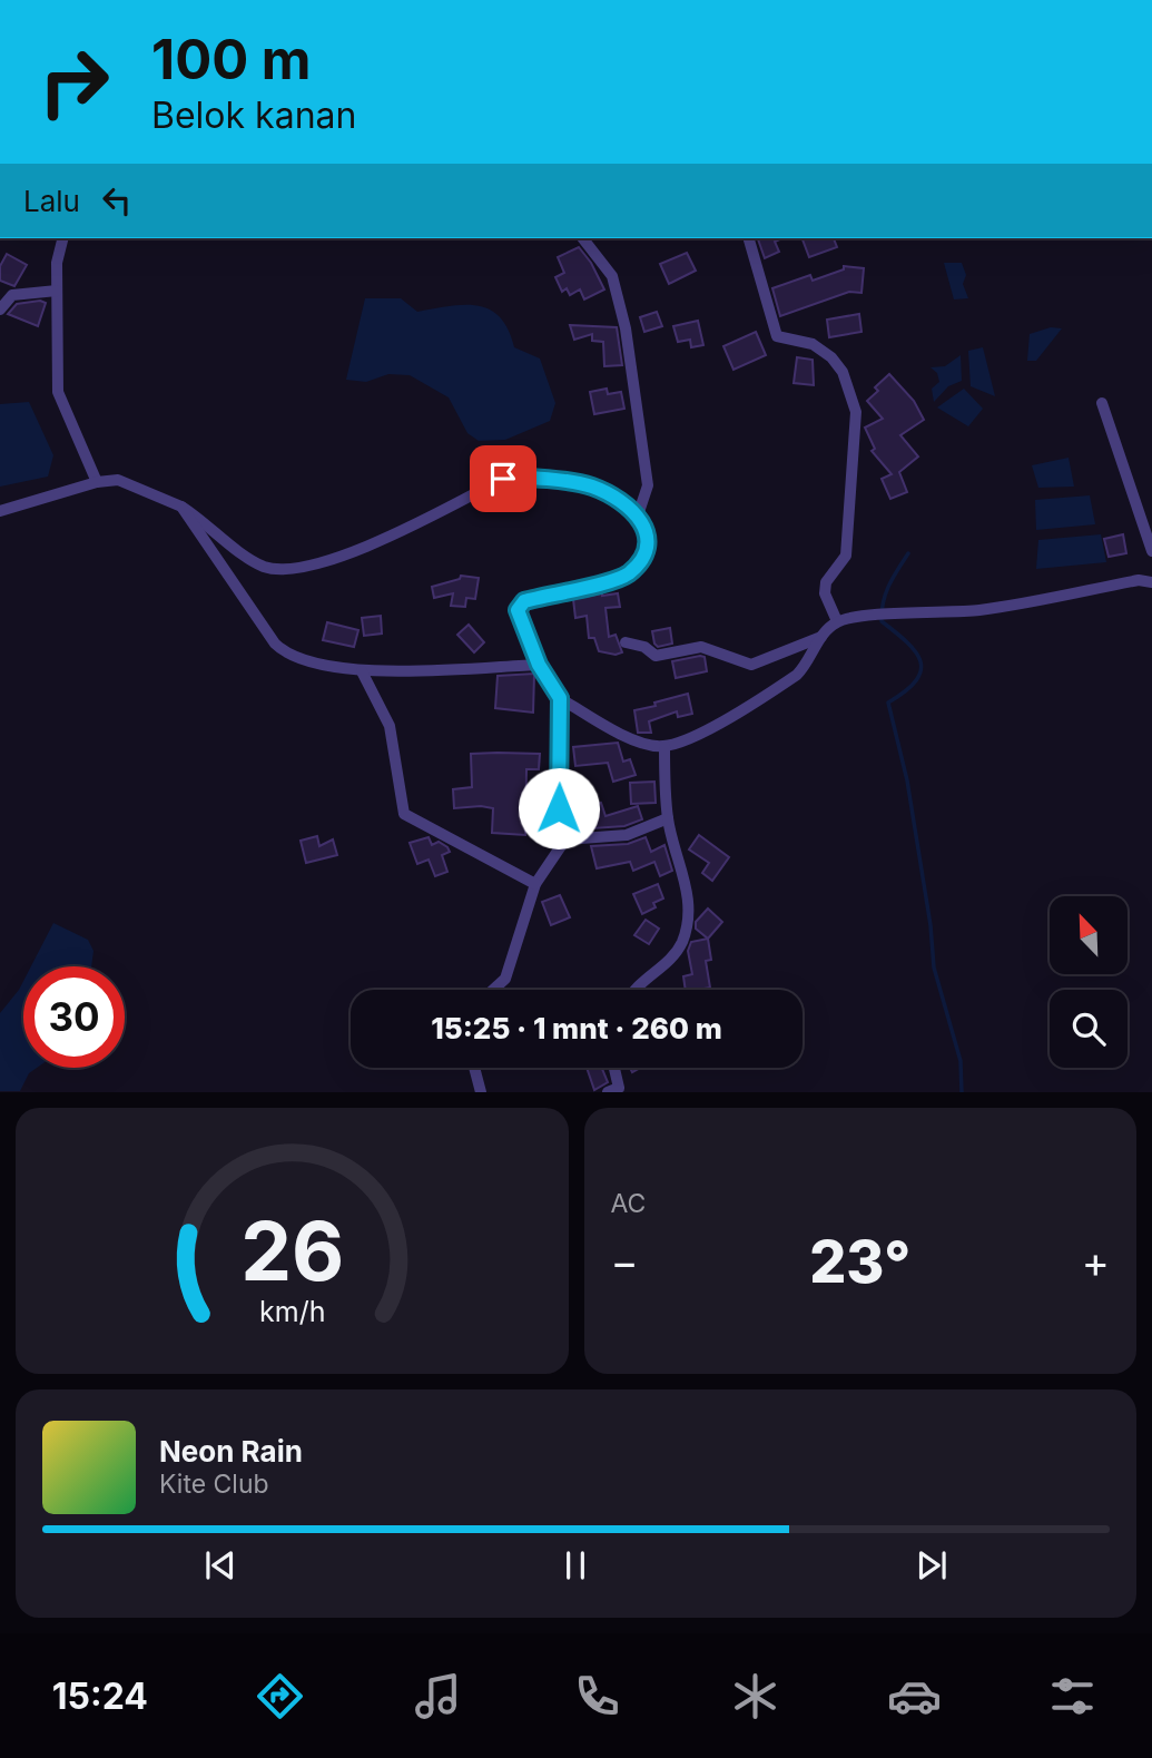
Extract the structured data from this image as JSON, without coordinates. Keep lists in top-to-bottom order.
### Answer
{
  "north": "top left",
  "page": {
    "turn": ["100 m", "Belok kanan"],
    "then": "Lalu",
    "limit": "30",
    "trip": "15:25 · 1 mnt · 260 m",
    "tile": "AC",
    "heat": ["−", "23°", "+"],
    "song": ["Neon Rain", "Kite Club"],
    "tabs": "15:24",
    "gauge": ["26", "km/h"]
  }
}
